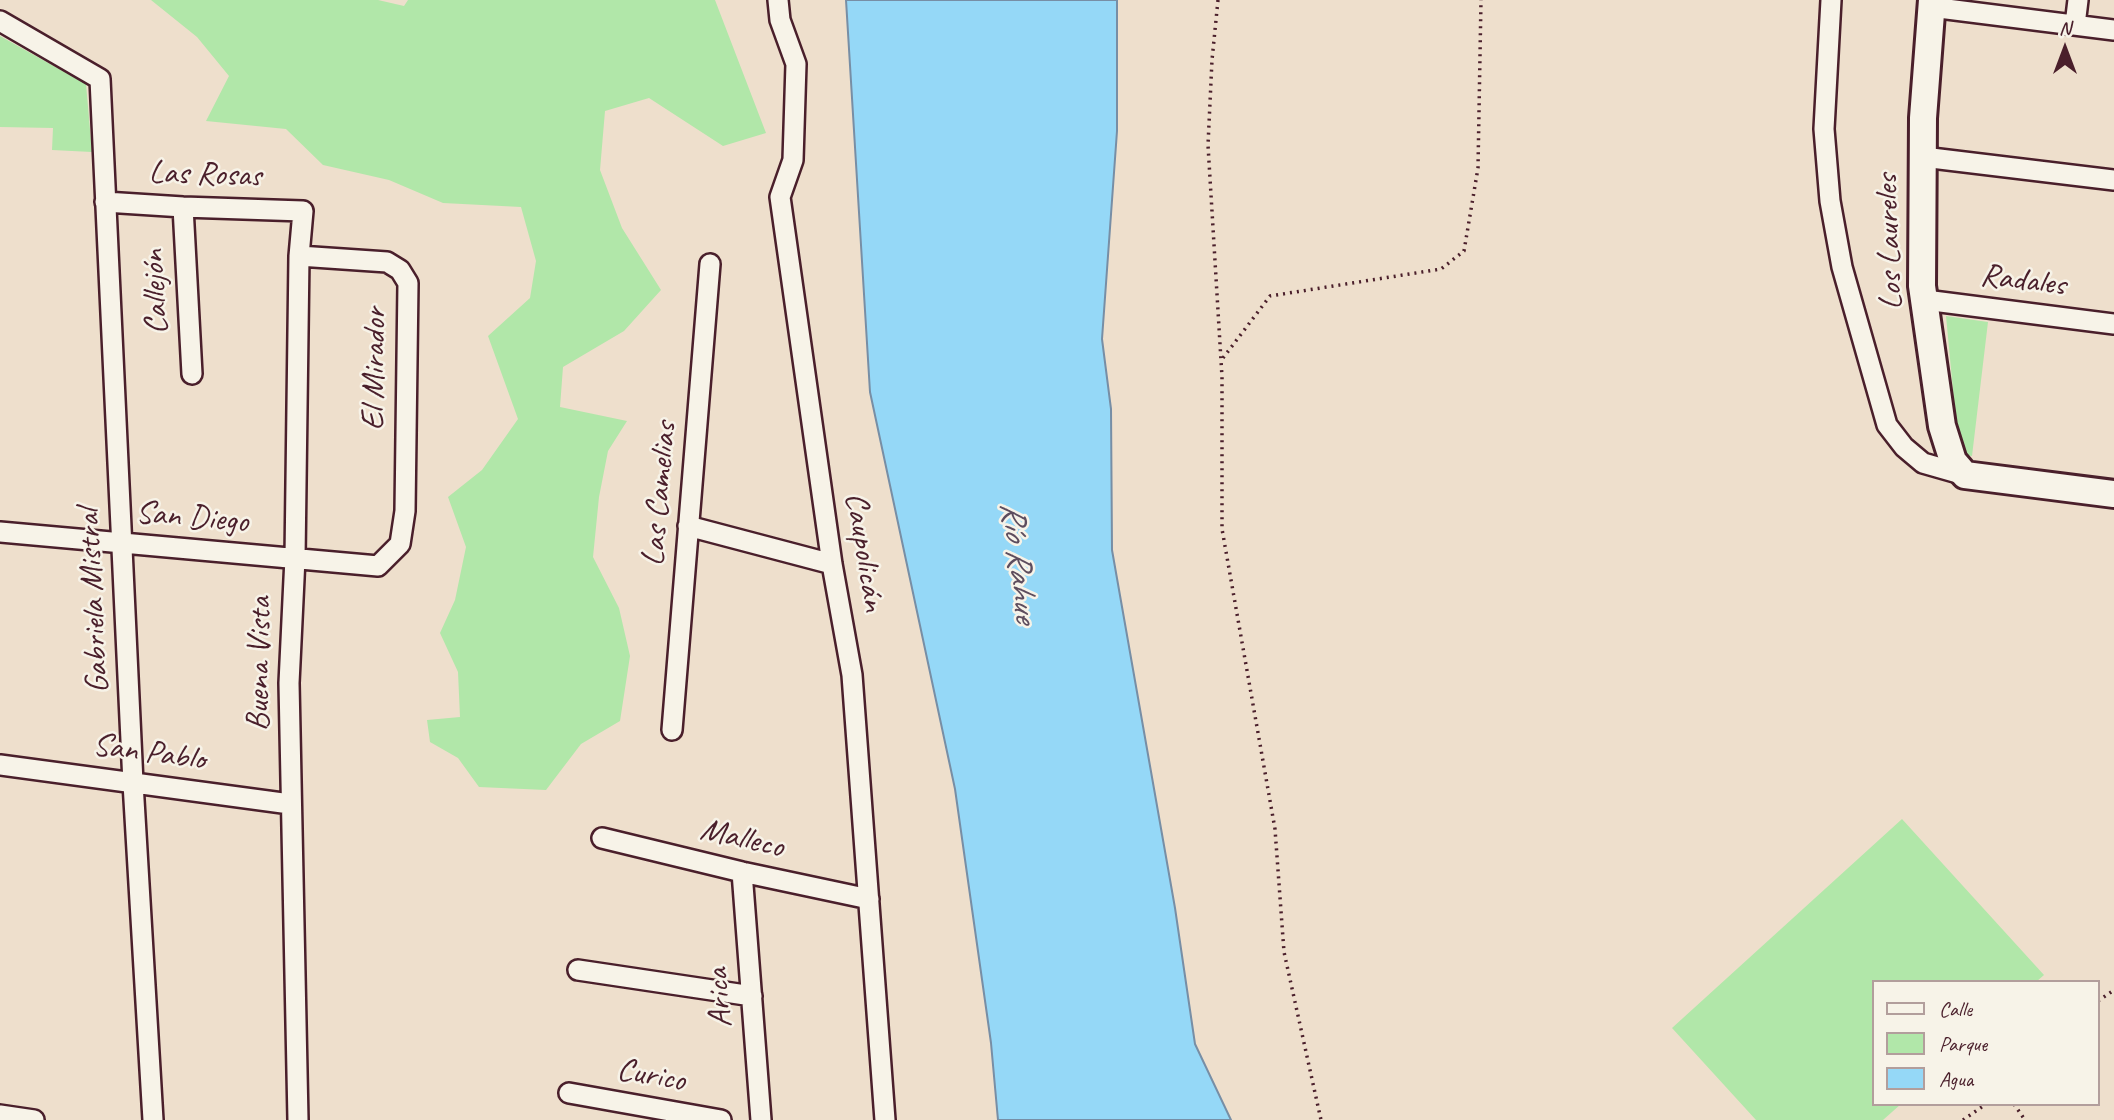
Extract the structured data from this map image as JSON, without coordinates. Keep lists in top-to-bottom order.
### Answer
{
  "streets": {
    "street": [
      "Las Rosas",
      "Los Laureles",
      "Radales",
      "Callejón",
      "El Mirador",
      "Las Camelias",
      "San Diego",
      "Caupolicán",
      "Gabriela Mistral",
      "Buena Vista",
      "San Pablo",
      "Malleco",
      "Arica",
      "Curico"
    ]
  },
  "crossings": [
    ["Las Rosas", "Callejón"],
    ["Las Rosas", "Gabriela Mistral"],
    ["Las Rosas", "Buena Vista"],
    ["Los Laureles", "Radales"],
    ["El Mirador", "San Diego"],
    ["El Mirador", "Buena Vista"],
    ["San Diego", "Gabriela Mistral"],
    ["San Diego", "Buena Vista"],
    ["Caupolicán", "Malleco"],
    ["Gabriela Mistral", "San Pablo"],
    ["Buena Vista", "San Pablo"],
    ["Malleco", "Arica"]
  ],
  "water": ["Río Rahue"],
  "legend": ["Calle", "Parque", "Agua"],
  "north": "top"
}
